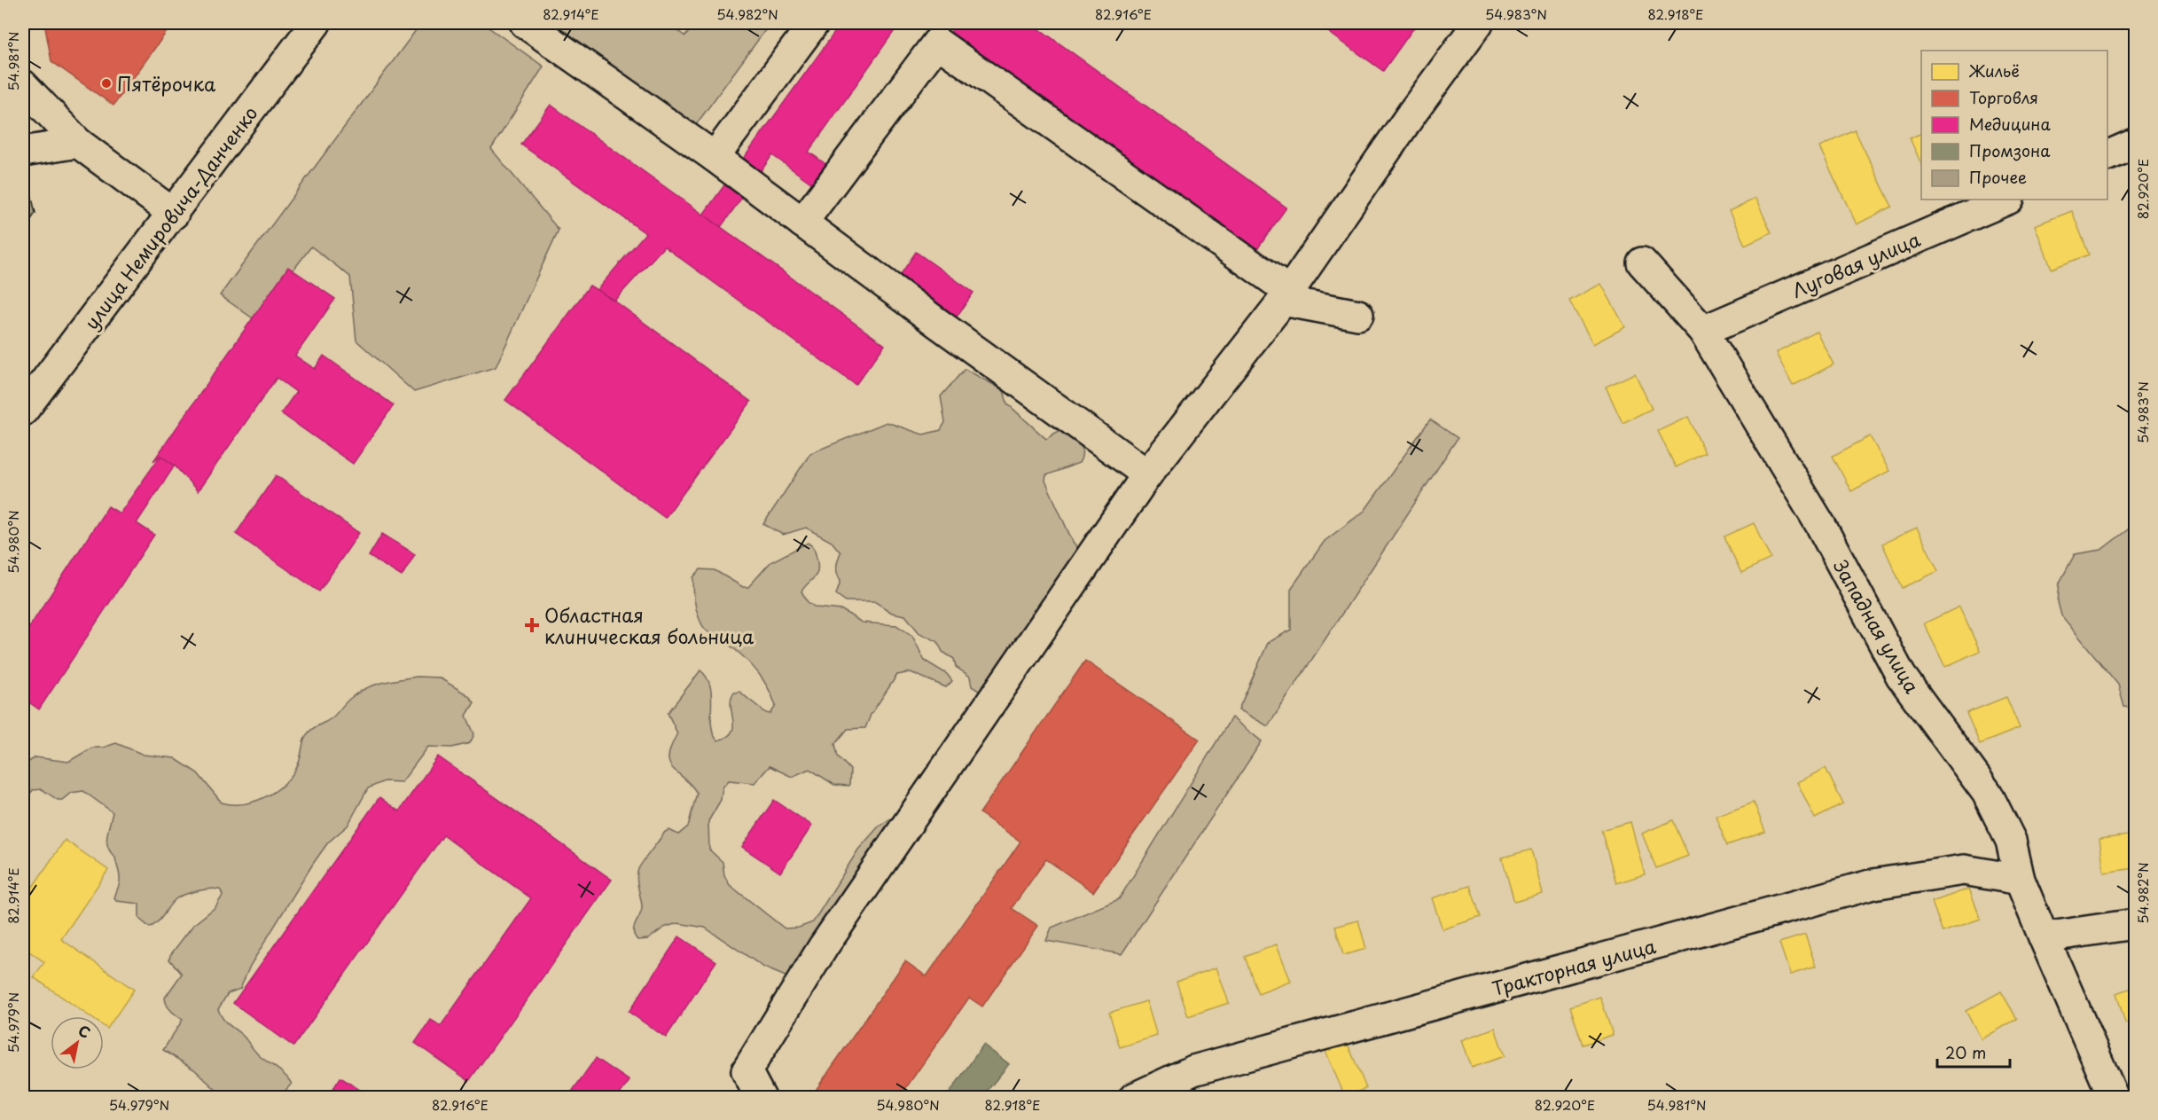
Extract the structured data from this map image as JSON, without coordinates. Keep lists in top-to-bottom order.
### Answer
{
  "streets": {
    "street": [
      "улица Немировича-Данченко",
      "Луговая улица",
      "Западная улица",
      "Тракторная улица"
    ]
  },
  "crossings": [
    ["Луговая улица", "Западная улица"],
    ["Западная улица", "Тракторная улица"]
  ],
  "places": {
    "other": ["Пятёрочка"],
    "health": ["Областная клиническая больница"]
  },
  "legend": [
    "Жильё",
    "Торговля",
    "Медицина",
    "Промзона",
    "Прочее"
  ],
  "scale_bar": "20 m",
  "north": "top right",
  "coordinates": [
    "82.914°E",
    "54.982°N",
    "82.916°E",
    "54.983°N",
    "82.918°E",
    "54.981°N",
    "82.920°E",
    "54.980°N",
    "54.979°N"
  ]
}
